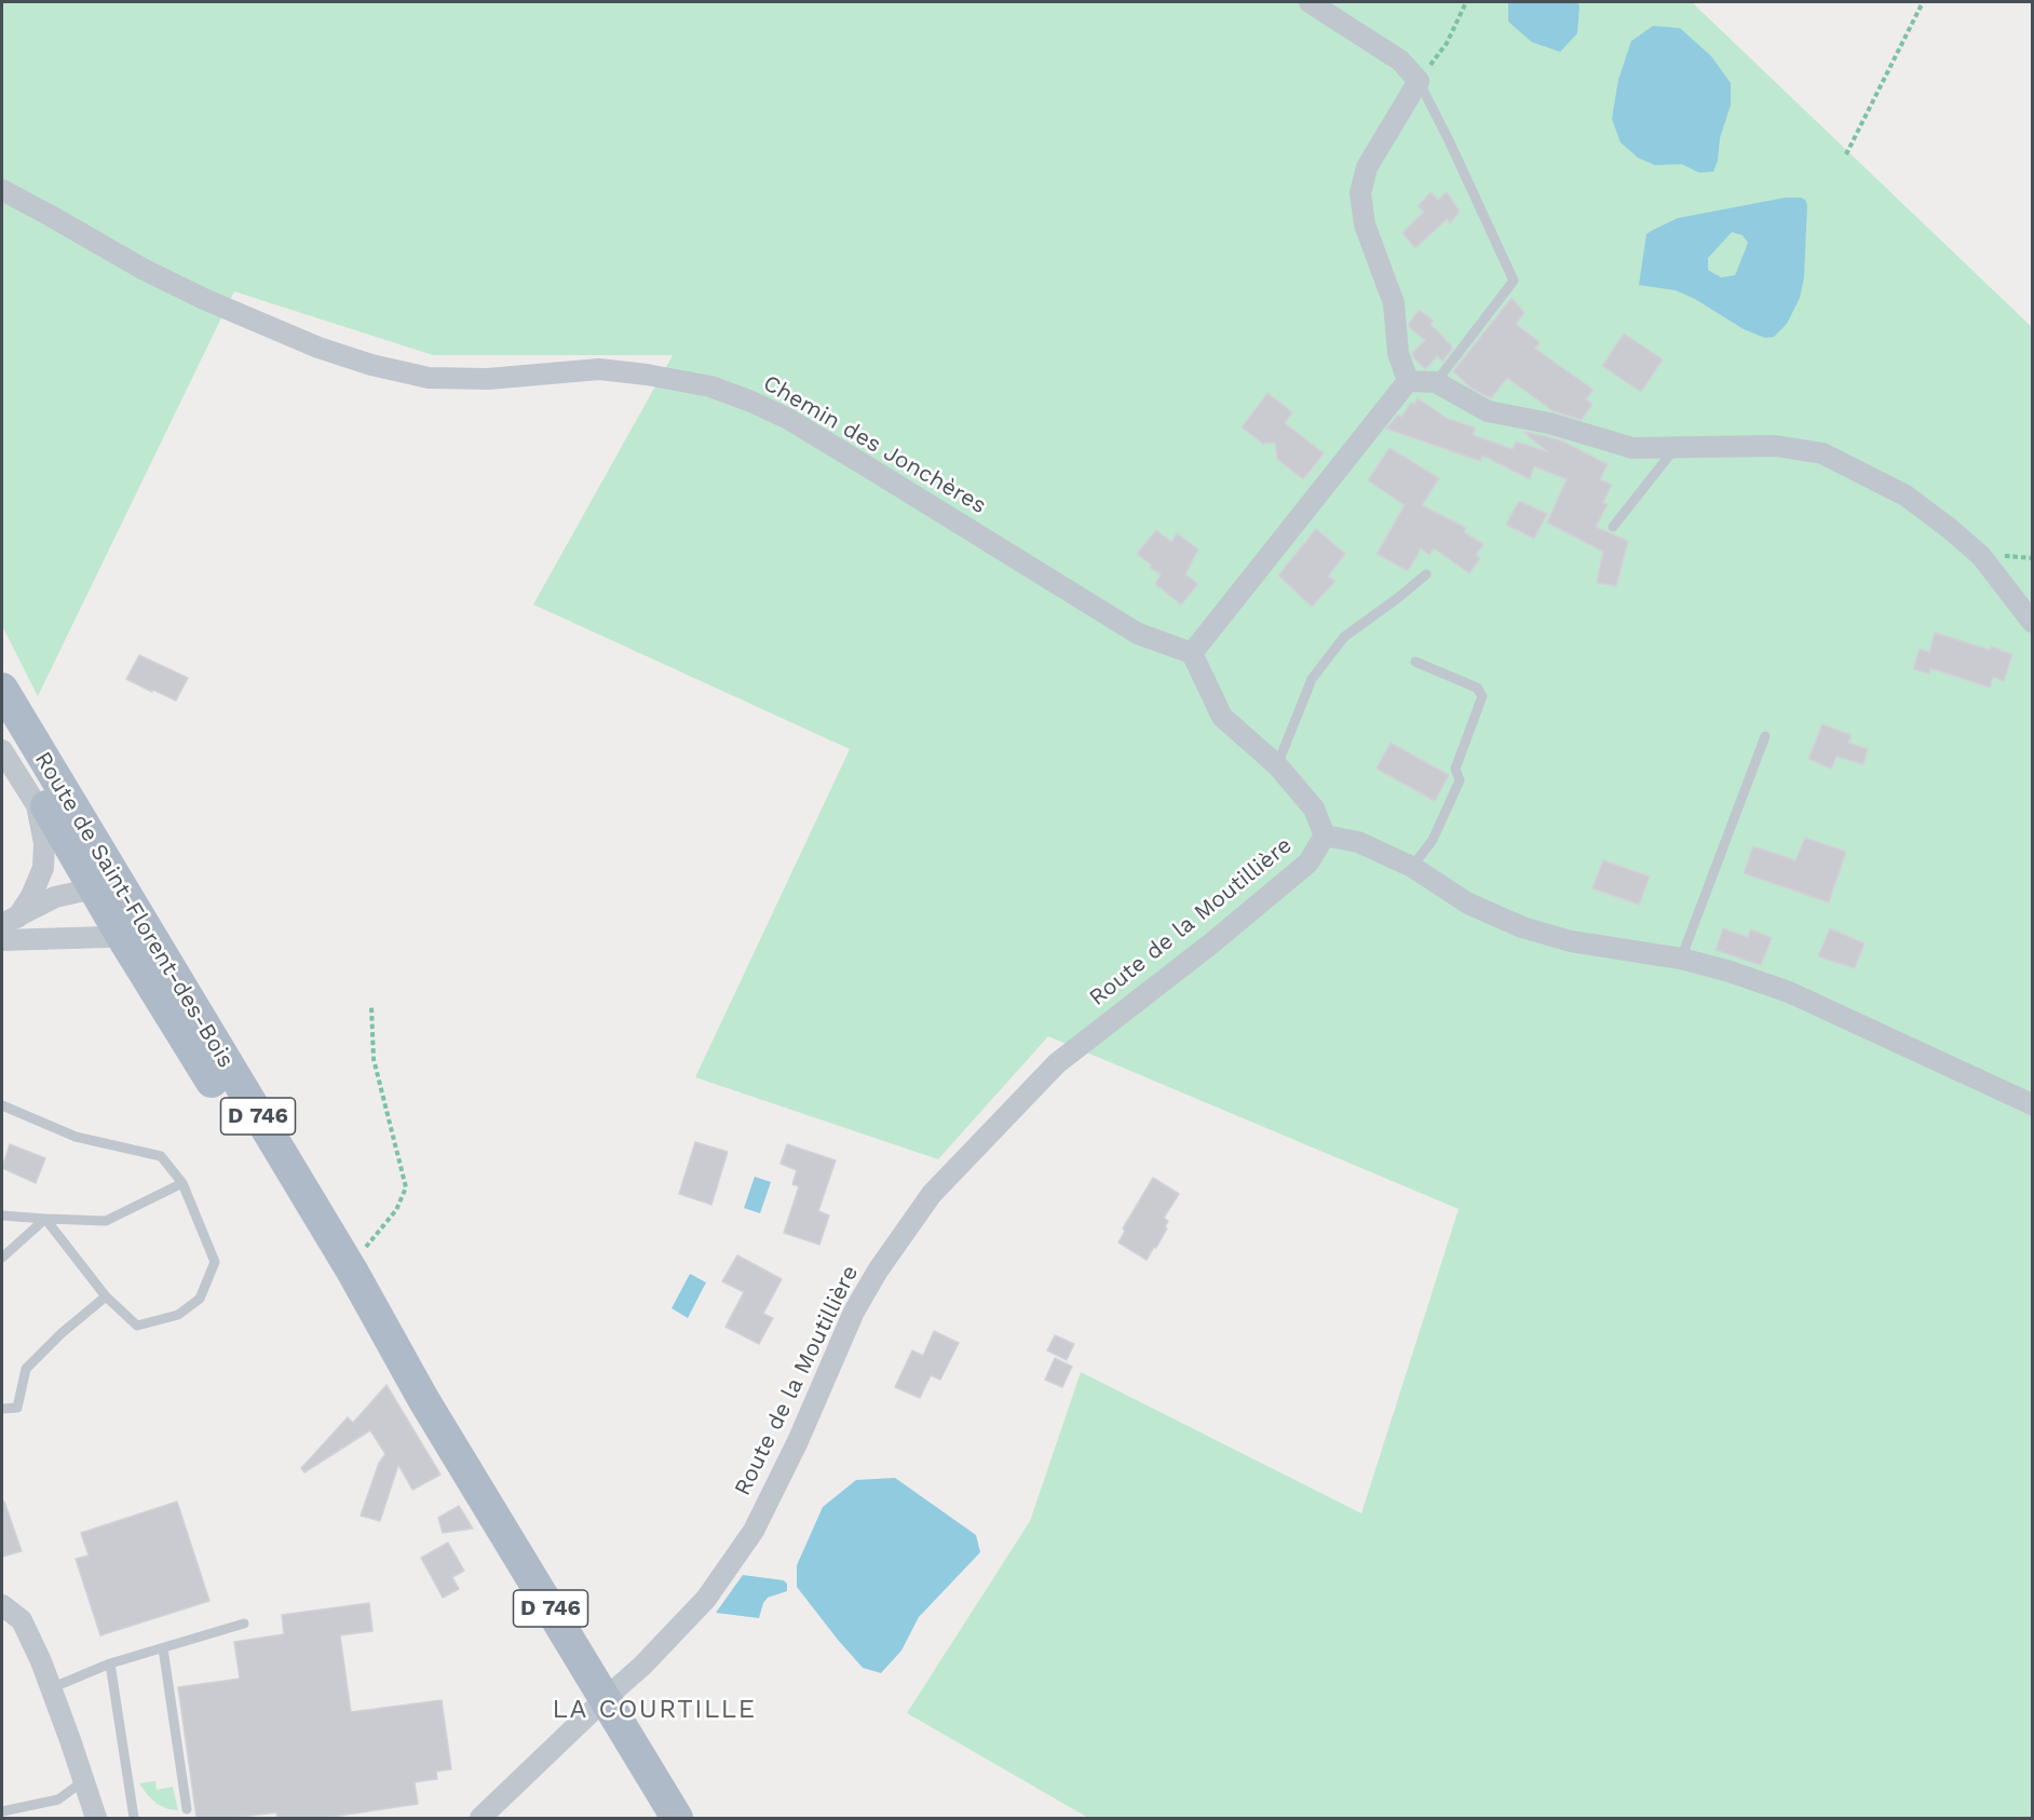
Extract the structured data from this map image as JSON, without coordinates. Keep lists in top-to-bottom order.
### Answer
{
  "streets": {
    "main road": ["Route de Saint-Florent-des-Bois", "D 746"],
    "street": ["Chemin des Jonchères", "Route de la Moutillière"]
  },
  "crossings": [
    ["Chemin des Jonchères", "Route de la Moutillière"],
    ["Route de Saint-Florent-des-Bois", "Route de la Moutillière"]
  ],
  "districts": ["LA COURTILLE"]
}
